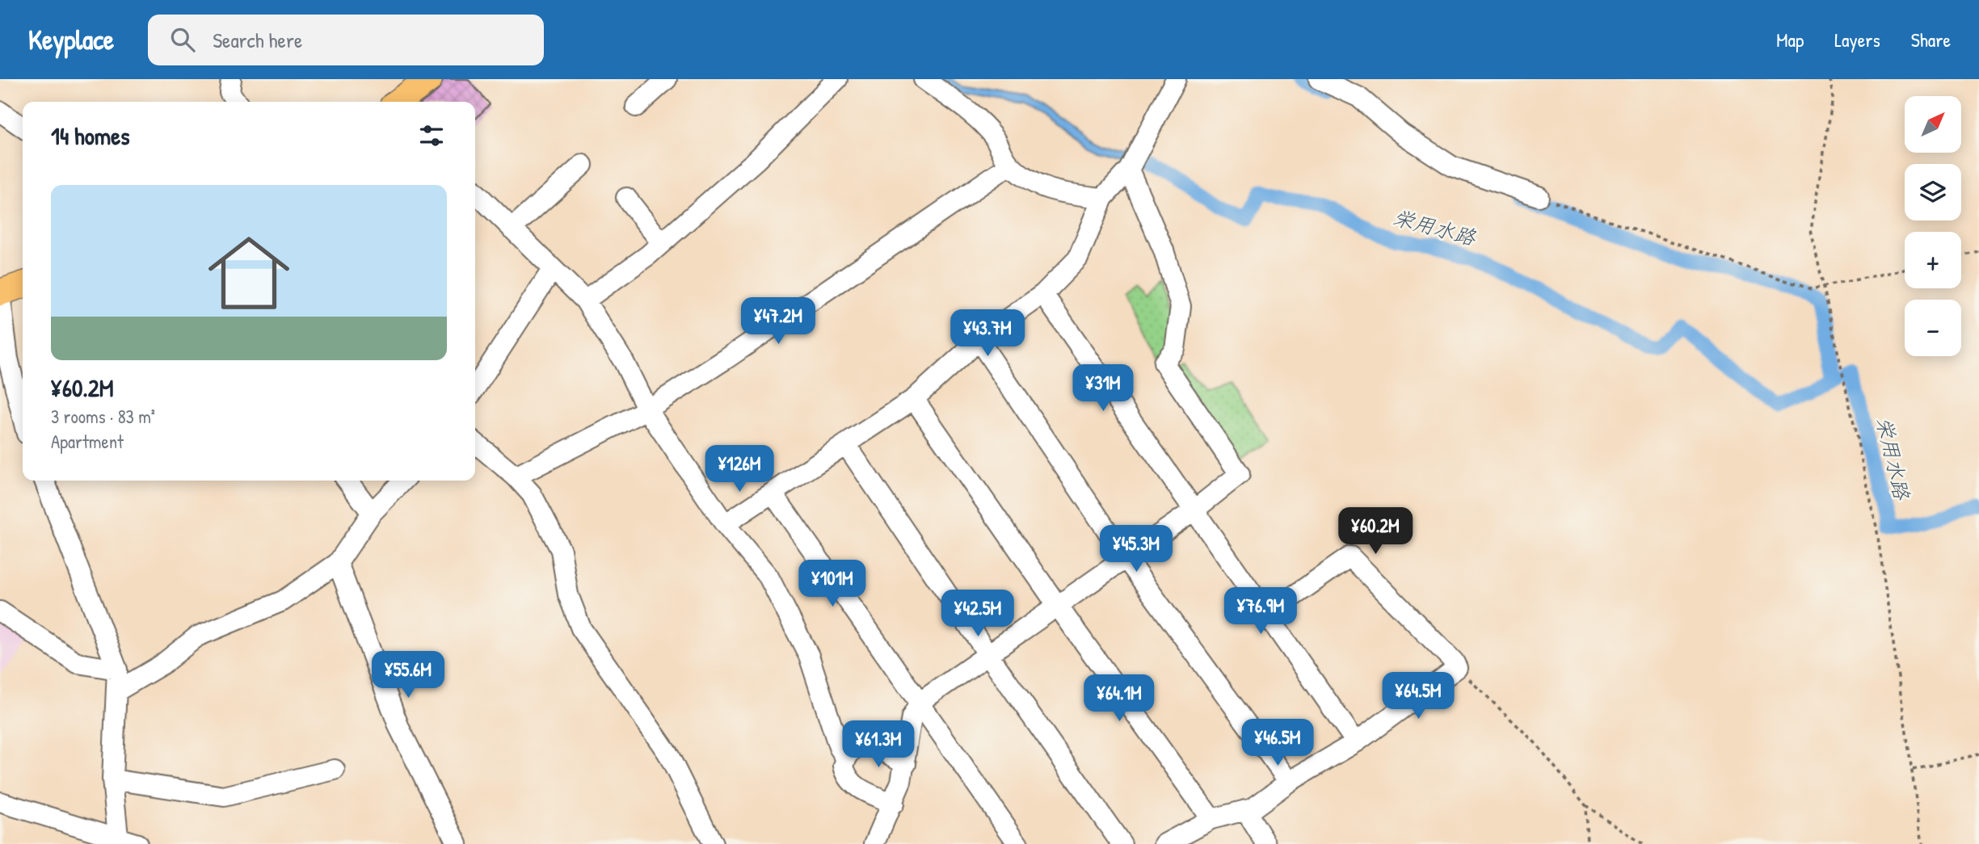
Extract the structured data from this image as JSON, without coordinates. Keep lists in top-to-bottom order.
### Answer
{
  "water": ["栄用水路"],
  "north": "top right",
  "page": {
    "header": "Keyplace",
    "search": "Search here",
    "nav": ["Map", "Layers", "Share"],
    "map_buttons": ["+", "−"],
    "heading": "14 homes",
    "list": [
      {
        "name": "¥60.2M",
        "note": "3 rooms · 83 m² · Apartment"
      }
    ],
    "price": [
      "¥47.2M",
      "¥43.7M",
      "¥31M",
      "¥126M",
      "¥60.2M",
      "¥45.3M",
      "¥101M",
      "¥76.9M",
      "¥42.5M",
      "¥55.6M",
      "¥64.5M",
      "¥64.1M",
      "¥46.5M",
      "¥61.3M"
    ]
  }
}
